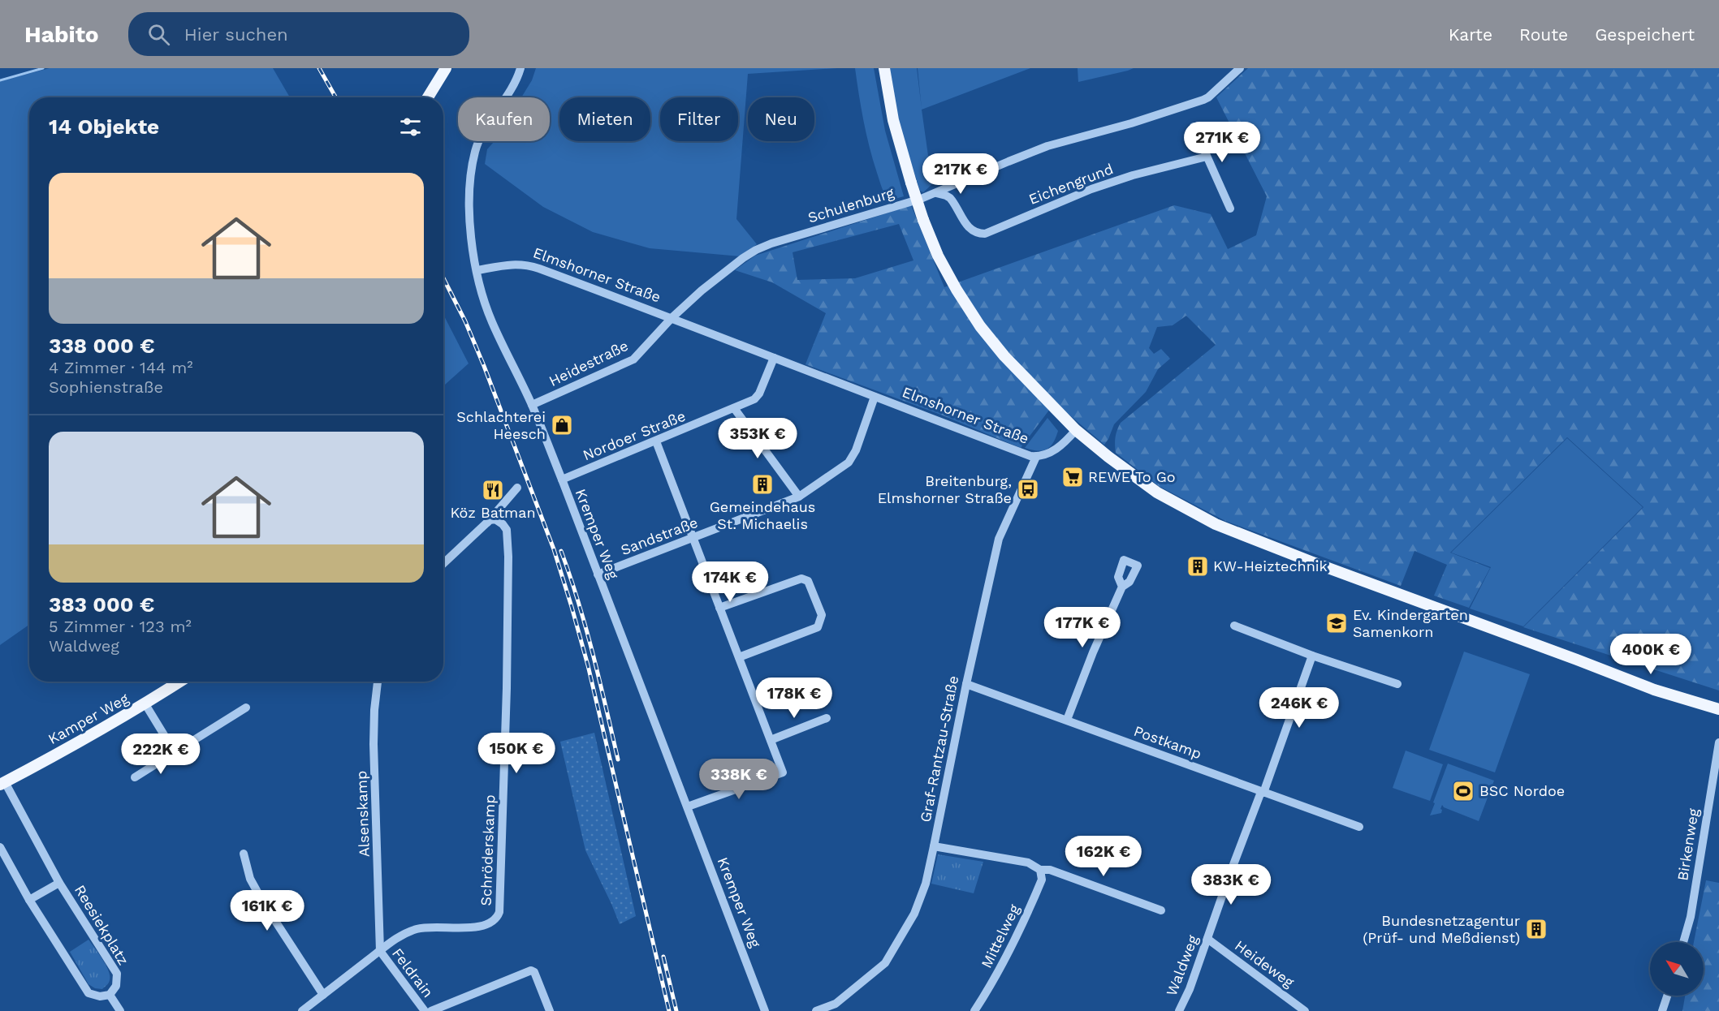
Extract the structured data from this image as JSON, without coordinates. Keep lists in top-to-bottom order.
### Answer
{
  "streets": {
    "main road": ["Kamper Weg"],
    "street": [
      "Eichengrund",
      "Schulenburg",
      "Elmshorner Straße",
      "Heidestraße",
      "Nordoer Straße",
      "Kremper Weg",
      "Sandstraße",
      "Postkamp",
      "Graf-Rantzau-Straße",
      "Alsenskamp",
      "Birkenweg",
      "Schröderskamp",
      "Reesiekplatz",
      "Mittelweg",
      "Heideweg",
      "Waldweg",
      "Feldrain"
    ]
  },
  "crossings": [
    ["Eichengrund", "Schulenburg"],
    ["Schulenburg", "Elmshorner Straße"],
    ["Schulenburg", "Heidestraße"],
    ["Elmshorner Straße", "Heidestraße"],
    ["Elmshorner Straße", "Nordoer Straße"],
    ["Elmshorner Straße", "Kremper Weg"],
    ["Elmshorner Straße", "Sandstraße"],
    ["Elmshorner Straße", "Graf-Rantzau-Straße"],
    ["Heidestraße", "Kremper Weg"],
    ["Nordoer Straße", "Kremper Weg"],
    ["Kremper Weg", "Sandstraße"],
    ["Kamper Weg", "Reesiekplatz"],
    ["Postkamp", "Graf-Rantzau-Straße"],
    ["Postkamp", "Waldweg"],
    ["Alsenskamp", "Schröderskamp"],
    ["Alsenskamp", "Feldrain"],
    ["Schröderskamp", "Feldrain"],
    ["Heideweg", "Waldweg"]
  ],
  "places": {
    "shop": ["Schlachterei Heesch"],
    "supermarket": ["REWE To Go"],
    "building": ["Gemeindehaus St. Michaelis", "KW-Heiztechnik", "Bundesnetzagentur (Prüf- und Meßdienst)"],
    "bus stop": ["Breitenburg, Elmshorner Straße"],
    "restaurant": ["Köz Batman"],
    "school or university": ["Ev. Kindergarten Samenkorn"],
    "sports": ["BSC Nordoe"]
  },
  "north": "top left",
  "page": {
    "header": "Habito",
    "search": "Hier suchen",
    "nav": ["Karte", "Route", "Gespeichert"],
    "chip": [
      "Kaufen",
      "Mieten",
      "Filter",
      "Neu"
    ],
    "heading": "14 Objekte",
    "price": [
      "271K €",
      "217K €",
      "353K €",
      "174K €",
      "177K €",
      "400K €",
      "178K €",
      "246K €",
      "150K €",
      "222K €",
      "338K €",
      "162K €",
      "383K €",
      "161K €"
    ],
    "list": [
      {
        "name": "338 000 €",
        "note": "4 Zimmer · 144 m² · Sophienstraße"
      },
      {
        "name": "383 000 €",
        "note": "5 Zimmer · 123 m² · Waldweg"
      }
    ]
  }
}
